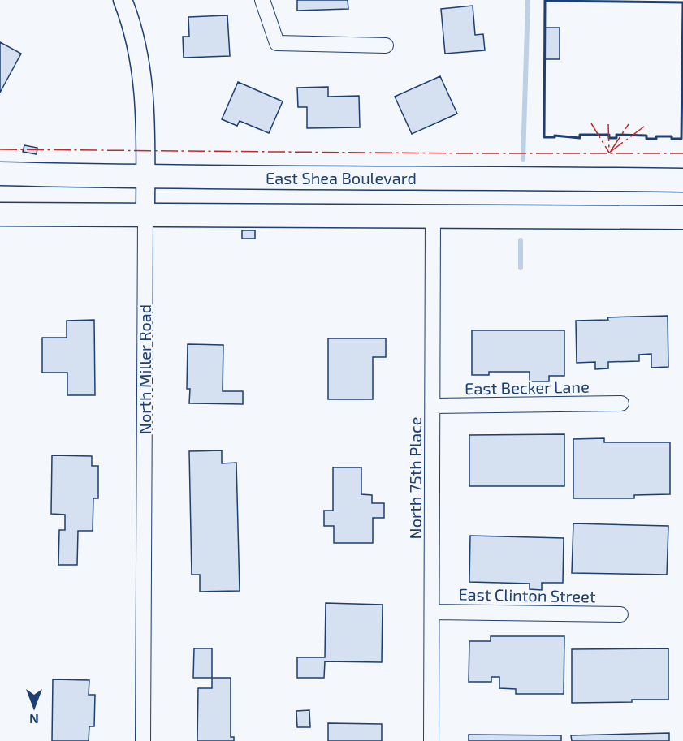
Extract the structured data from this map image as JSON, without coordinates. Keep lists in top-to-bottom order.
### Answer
{
  "streets": {
    "main road": ["East Shea Boulevard"],
    "street": [
      "North Miller Road",
      "East Becker Lane",
      "North 75th Place",
      "East Clinton Street"
    ]
  },
  "crossings": [
    ["East Shea Boulevard", "North Miller Road"],
    ["East Becker Lane", "North 75th Place"],
    ["North 75th Place", "East Clinton Street"]
  ],
  "north": "bottom"
}
